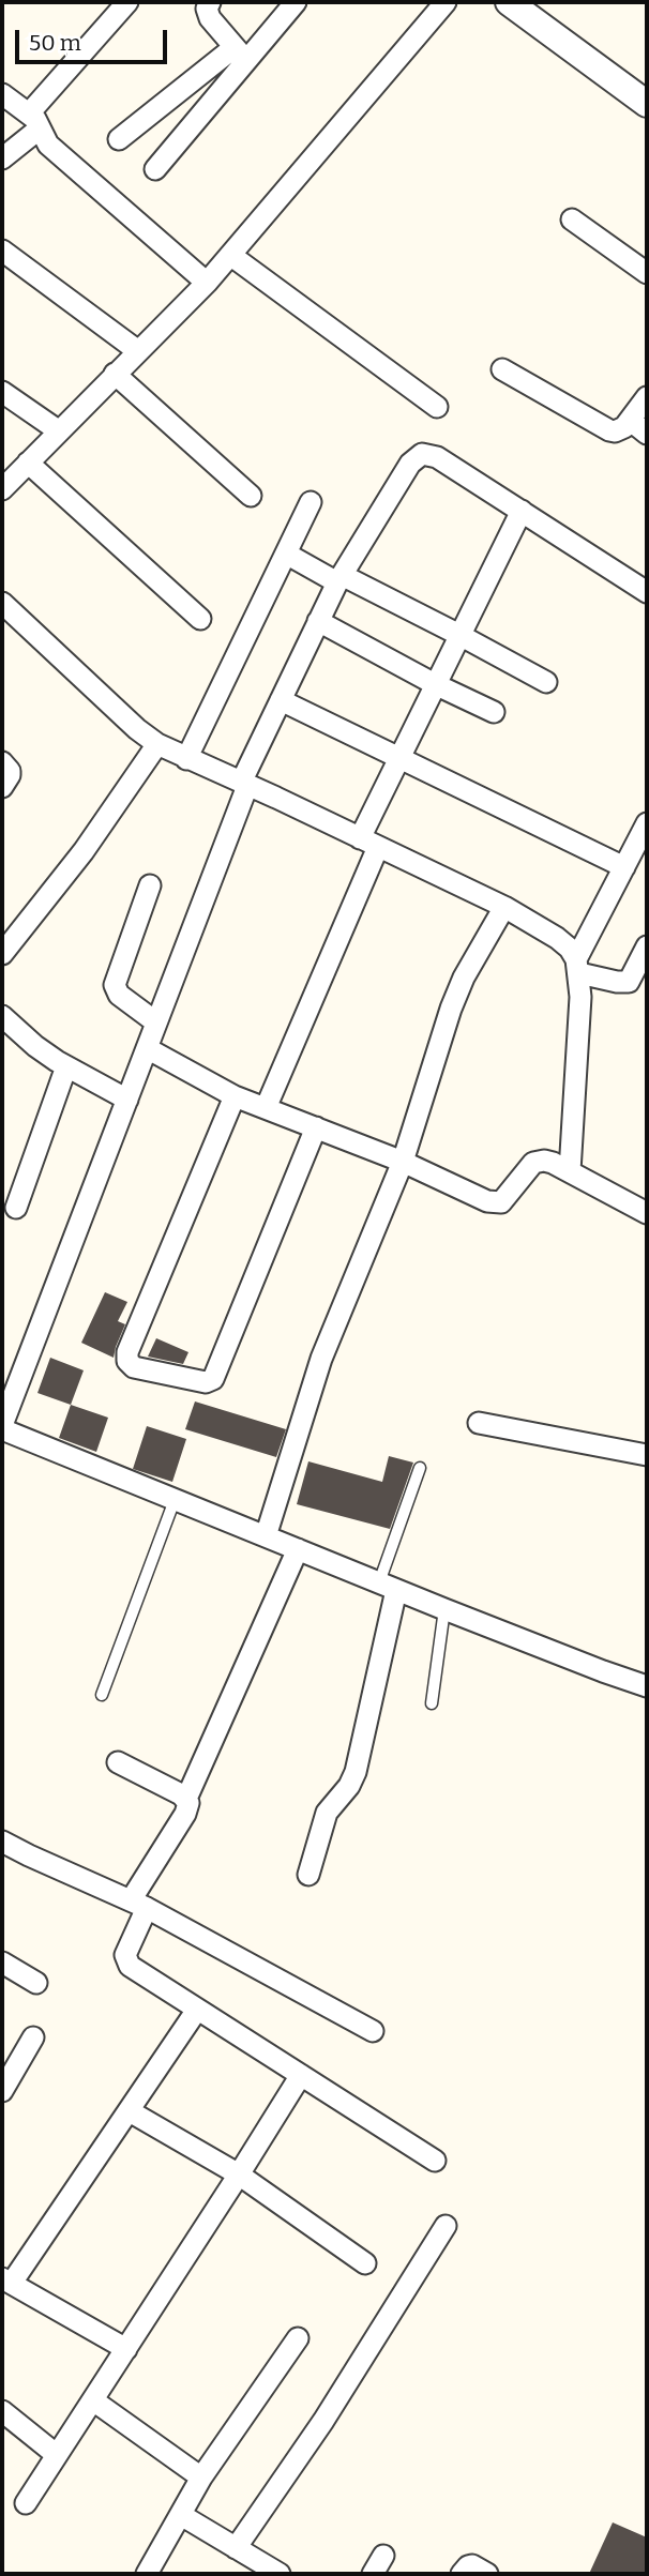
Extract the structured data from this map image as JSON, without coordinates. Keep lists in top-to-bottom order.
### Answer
{
  "scale_bar": "50 m"
}
